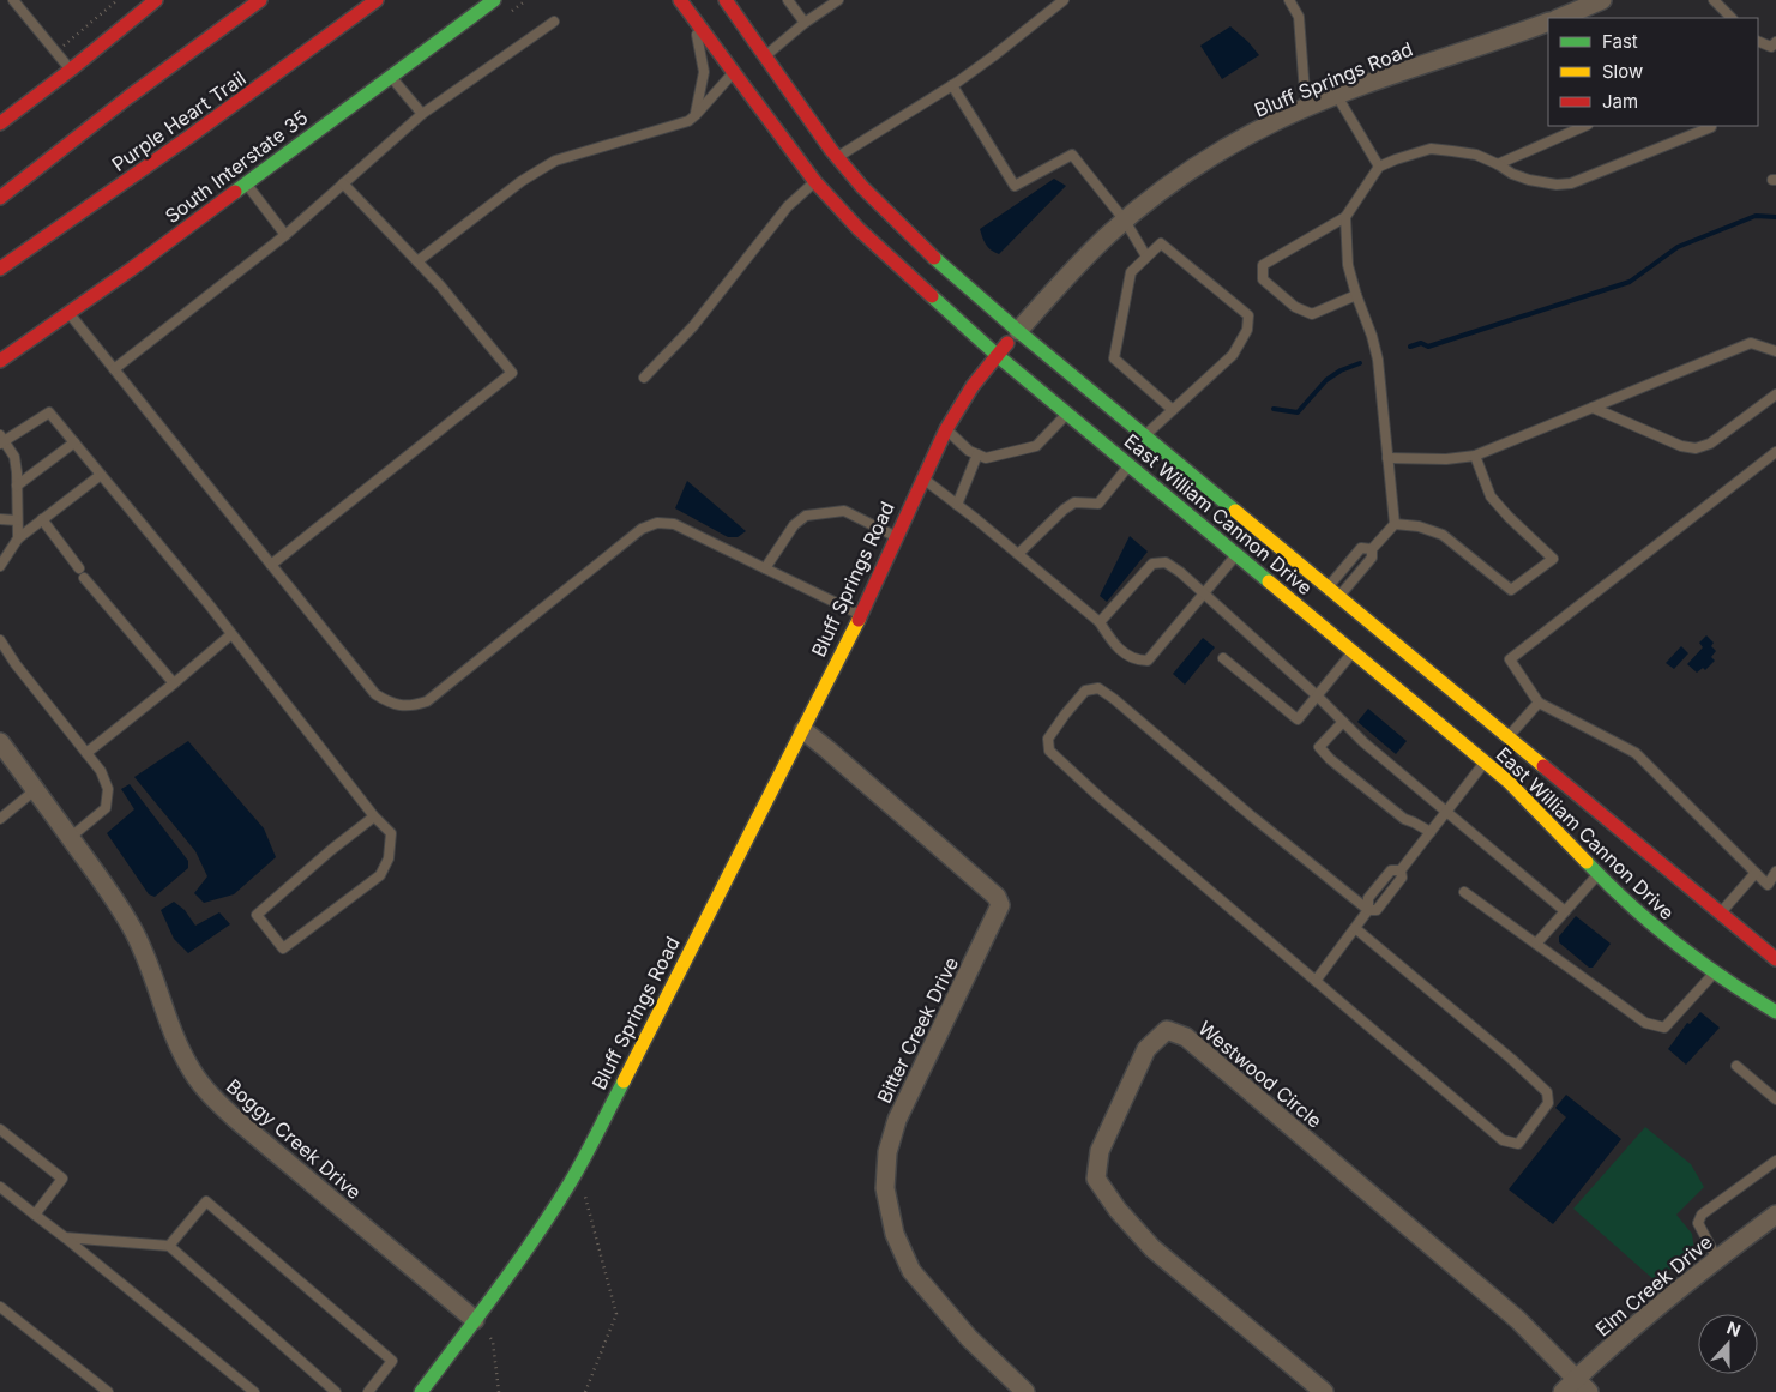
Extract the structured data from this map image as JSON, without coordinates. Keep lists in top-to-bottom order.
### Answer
{
  "streets": {
    "main road": [
      "Bluff Springs Road",
      "Purple Heart Trail",
      "South Interstate 35",
      "East William Cannon Drive"
    ],
    "street": [
      "Bitter Creek Drive",
      "Westwood Circle",
      "Boggy Creek Drive",
      "Elm Creek Drive"
    ]
  },
  "crossings": [
    ["Bluff Springs Road", "East William Cannon Drive"],
    ["Bluff Springs Road", "Bitter Creek Drive"],
    ["Bluff Springs Road", "Boggy Creek Drive"],
    ["Westwood Circle", "Elm Creek Drive"]
  ],
  "legend": ["Fast", "Slow", "Jam"],
  "north": "top"
}
